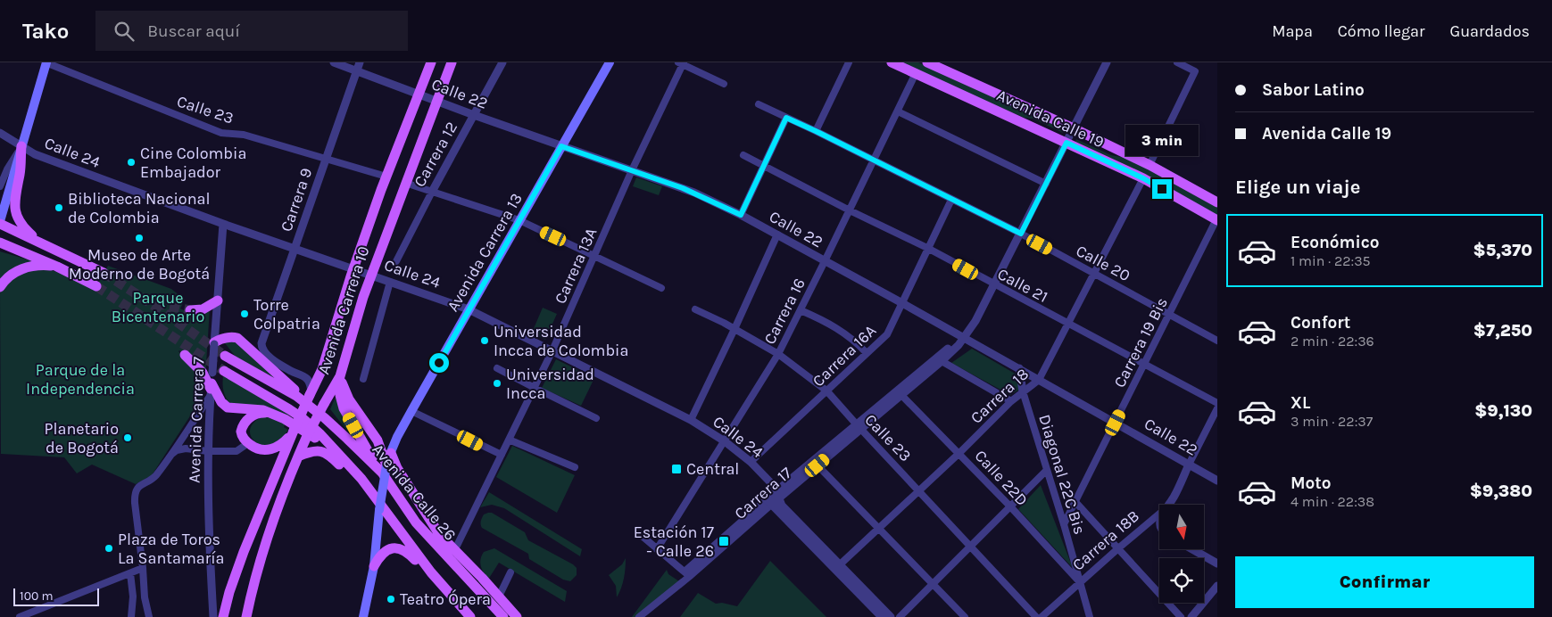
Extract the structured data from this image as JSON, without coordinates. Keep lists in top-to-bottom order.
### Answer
{
  "streets": {
    "main road": [
      "Avenida Calle 19",
      "Avenida Carrera 13",
      "Avenida Carrera 10",
      "Avenida Calle 26"
    ],
    "street": [
      "Calle 22",
      "Calle 23",
      "Calle 24",
      "Carrera 12",
      "Carrera 9",
      "Calle 20",
      "Carrera 13A",
      "Calle 21",
      "Carrera 16",
      "Carrera 19 Bis",
      "Carrera 16A",
      "Carrera 18",
      "Avenida Carrera 7",
      "Diagonal 22C Bis",
      "Calle 22D",
      "Carrera 17",
      "Carrera 18B"
    ]
  },
  "crossings": [
    ["Calle 22", "Carrera 12"],
    ["Calle 22", "Carrera 9"],
    ["Calle 22", "Avenida Carrera 13"],
    ["Calle 22", "Carrera 13A"],
    ["Calle 22", "Avenida Carrera 10"],
    ["Calle 22", "Carrera 16"],
    ["Calle 22", "Carrera 19 Bis"],
    ["Calle 22", "Carrera 16A"],
    ["Calle 22", "Carrera 18"],
    ["Calle 22", "Carrera 17"],
    ["Calle 22", "Carrera 18B"],
    ["Calle 23", "Carrera 9"],
    ["Calle 23", "Avenida Carrera 10"],
    ["Calle 23", "Carrera 16"],
    ["Calle 23", "Carrera 16A"],
    ["Calle 23", "Carrera 18"],
    ["Calle 23", "Carrera 17"],
    ["Avenida Calle 19", "Carrera 16"],
    ["Avenida Calle 19", "Carrera 19 Bis"],
    ["Avenida Calle 19", "Carrera 18"],
    ["Avenida Calle 19", "Carrera 17"],
    ["Calle 24", "Carrera 9"],
    ["Calle 24", "Avenida Carrera 13"],
    ["Calle 24", "Carrera 13A"],
    ["Calle 24", "Avenida Carrera 10"],
    ["Calle 24", "Carrera 16"],
    ["Calle 24", "Carrera 16A"],
    ["Calle 24", "Carrera 18"],
    ["Calle 24", "Avenida Carrera 7"],
    ["Calle 24", "Carrera 17"],
    ["Carrera 9", "Avenida Carrera 10"],
    ["Avenida Carrera 13", "Avenida Calle 26"],
    ["Calle 20", "Carrera 16"],
    ["Calle 20", "Carrera 19 Bis"],
    ["Calle 20", "Carrera 16A"],
    ["Calle 20", "Carrera 18"],
    ["Calle 20", "Carrera 17"],
    ["Carrera 13A", "Avenida Calle 26"],
    ["Calle 21", "Carrera 16"],
    ["Calle 21", "Carrera 19 Bis"],
    ["Calle 21", "Carrera 16A"],
    ["Calle 21", "Carrera 18"],
    ["Calle 21", "Carrera 17"],
    ["Carrera 19 Bis", "Diagonal 22C Bis"],
    ["Carrera 18", "Diagonal 22C Bis"],
    ["Carrera 18", "Calle 22D"],
    ["Diagonal 22C Bis", "Calle 22D"],
    ["Diagonal 22C Bis", "Carrera 18B"],
    ["Calle 22D", "Carrera 17"],
    ["Calle 22D", "Carrera 18B"]
  ],
  "parks": ["Parque Bicentenario", "Parque de la Independencia"],
  "places": {
    "other": [
      "Cine Colombia Embajador",
      "Biblioteca Nacional de Colombia",
      "Museo de Arte Moderno de Bogotá",
      "Torre Colpatria",
      "Universidad Incca de Colombia",
      "Universidad Incca",
      "Planetario de Bogotá",
      "Plaza de Toros La Santamaría",
      "Teatro Ópera"
    ],
    "transit": ["Central", "Estación 17 - Calle 26"]
  },
  "scale_bar": "100 m",
  "north": "bottom",
  "page": {
    "header": "Tako",
    "search": "Buscar aquí",
    "nav": ["Mapa", "Cómo llegar", "Guardados"],
    "banner": ["Sabor Latino", "Avenida Calle 19"],
    "bubble": "3 min",
    "heading": "Elige un viaje",
    "list": [
      {
        "name": "Económico",
        "note": "1 min · 22:35",
        "value": "$5,370"
      },
      {
        "name": "Confort",
        "note": "2 min · 22:36",
        "value": "$7,250"
      },
      {
        "name": "XL",
        "note": "3 min · 22:37",
        "value": "$9,130"
      },
      {
        "name": "Moto",
        "note": "4 min · 22:38",
        "value": "$9,380"
      }
    ],
    "buttons": "Confirmar",
    "scale": "100 m"
  }
}
